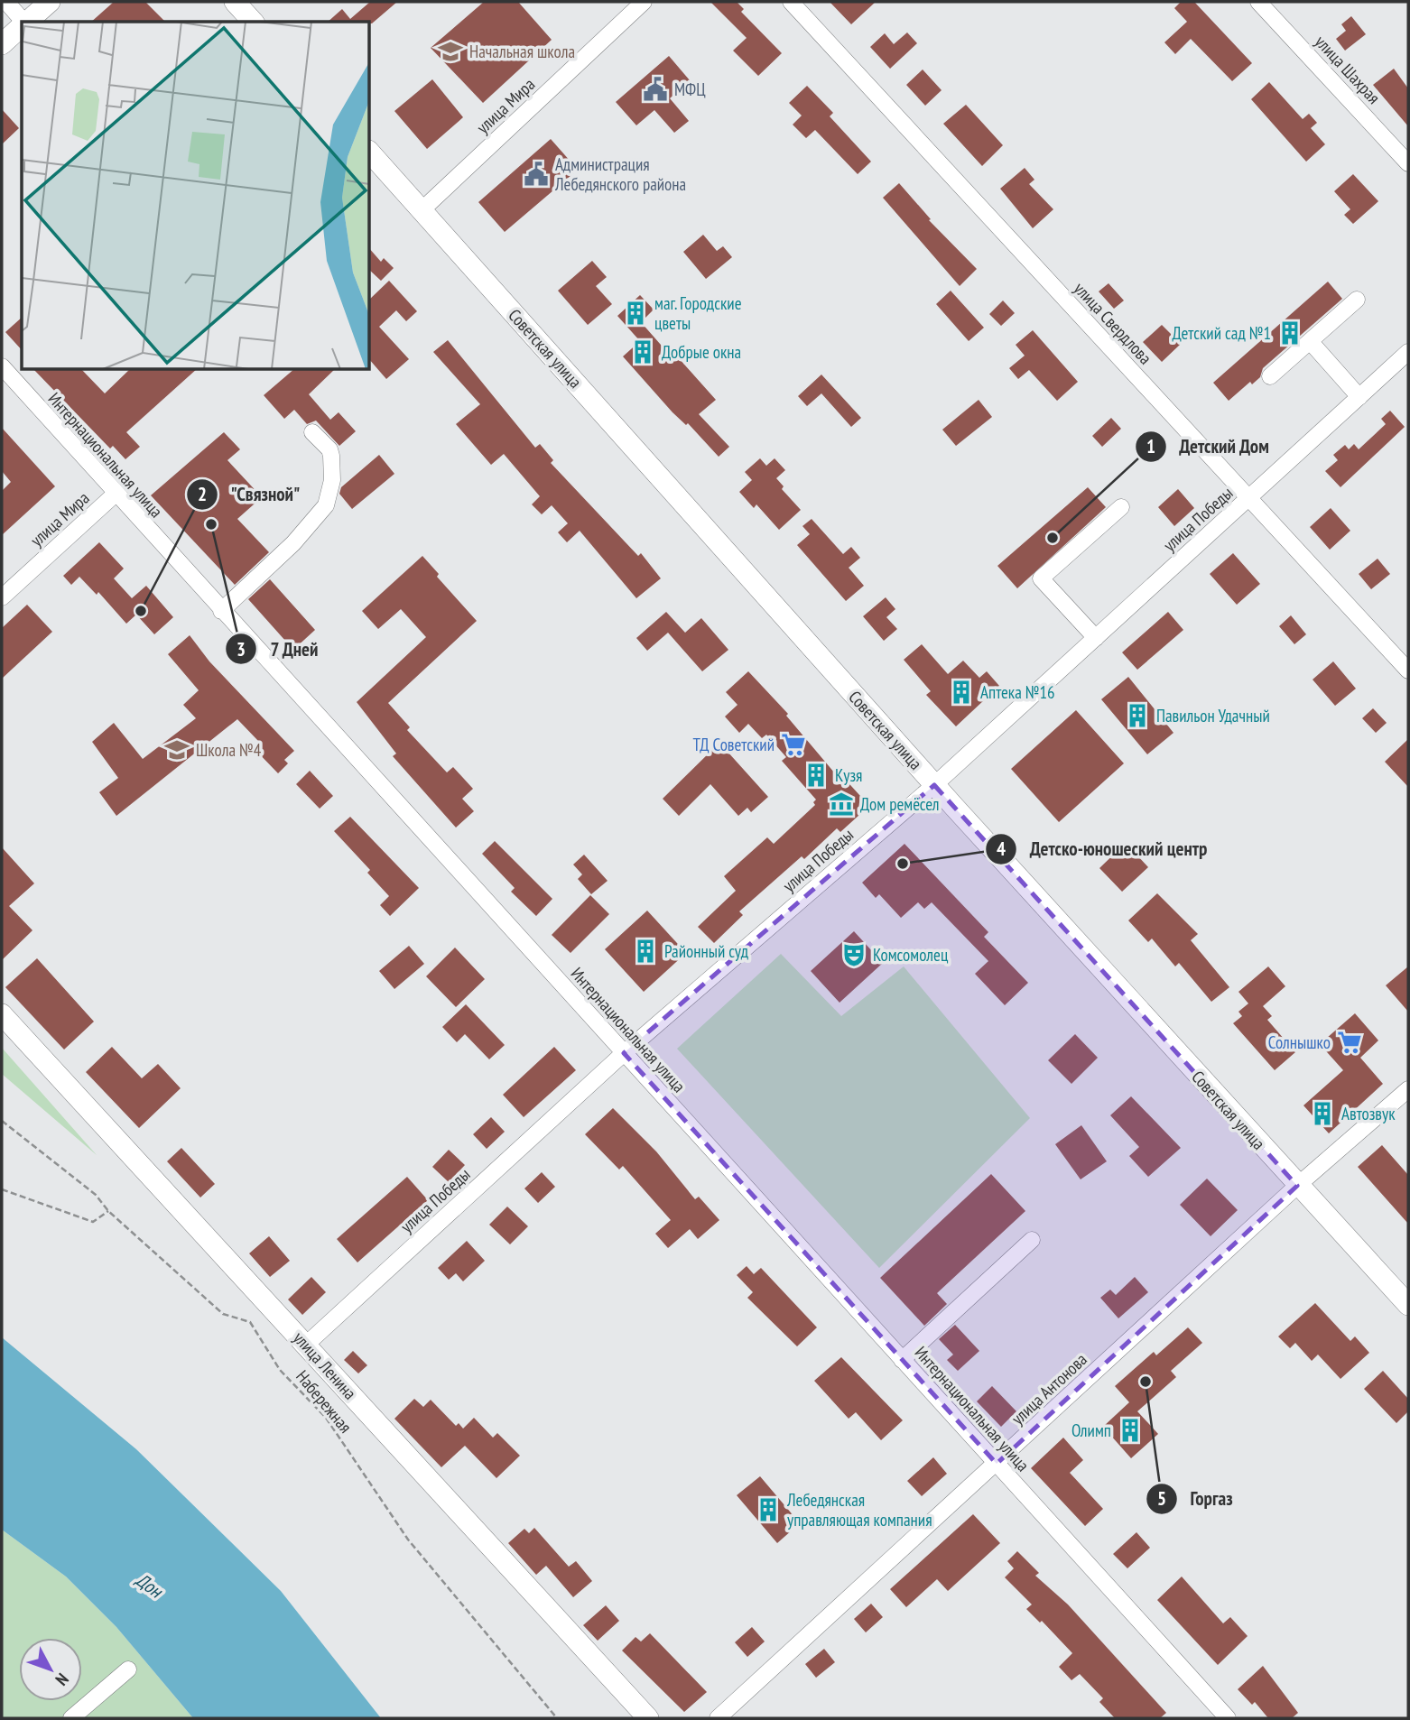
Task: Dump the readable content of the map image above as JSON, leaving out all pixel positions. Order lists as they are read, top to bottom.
{
  "streets": {
    "main road": ["Советская улица", "улица Ленина"],
    "street": [
      "улица Шахрая",
      "улица Мира",
      "улица Свердлова",
      "Интернациональная улица",
      "улица Победы",
      "улица Антонова"
    ],
    "path": ["Набережная"]
  },
  "crossings": [
    ["улица Мира", "Советская улица"],
    ["улица Мира", "Интернациональная улица"],
    ["улица Свердлова", "улица Победы"],
    ["Советская улица", "улица Победы"],
    ["Советская улица", "улица Антонова"],
    ["Интернациональная улица", "улица Победы"],
    ["Интернациональная улица", "улица Антонова"],
    ["улица Победы", "улица Ленина"]
  ],
  "water": ["Дон"],
  "places": {
    "school or university": ["Начальная школа", "Школа №4"],
    "public building": ["МФЦ", "Администрация Лебедянского района"],
    "building": [
      "маг. Городские цветы",
      "Детский сад №1",
      "Добрые окна",
      "Аптека №16",
      "Павильон Удачный",
      "Кузя",
      "Районный суд",
      "Автозвук",
      "Олимп",
      "Лебедянская управляющая компания"
    ],
    "other": [
      "7 Дней",
      "Детский Дом",
      "\"Связной\"",
      "Детско-юношеский центр",
      "Горгаз"
    ],
    "supermarket": ["ТД Советский", "Солнышко"],
    "museum": ["Дом ремёсел"],
    "theatre": ["Комсомолец"]
  },
  "north": "bottom right"
}
